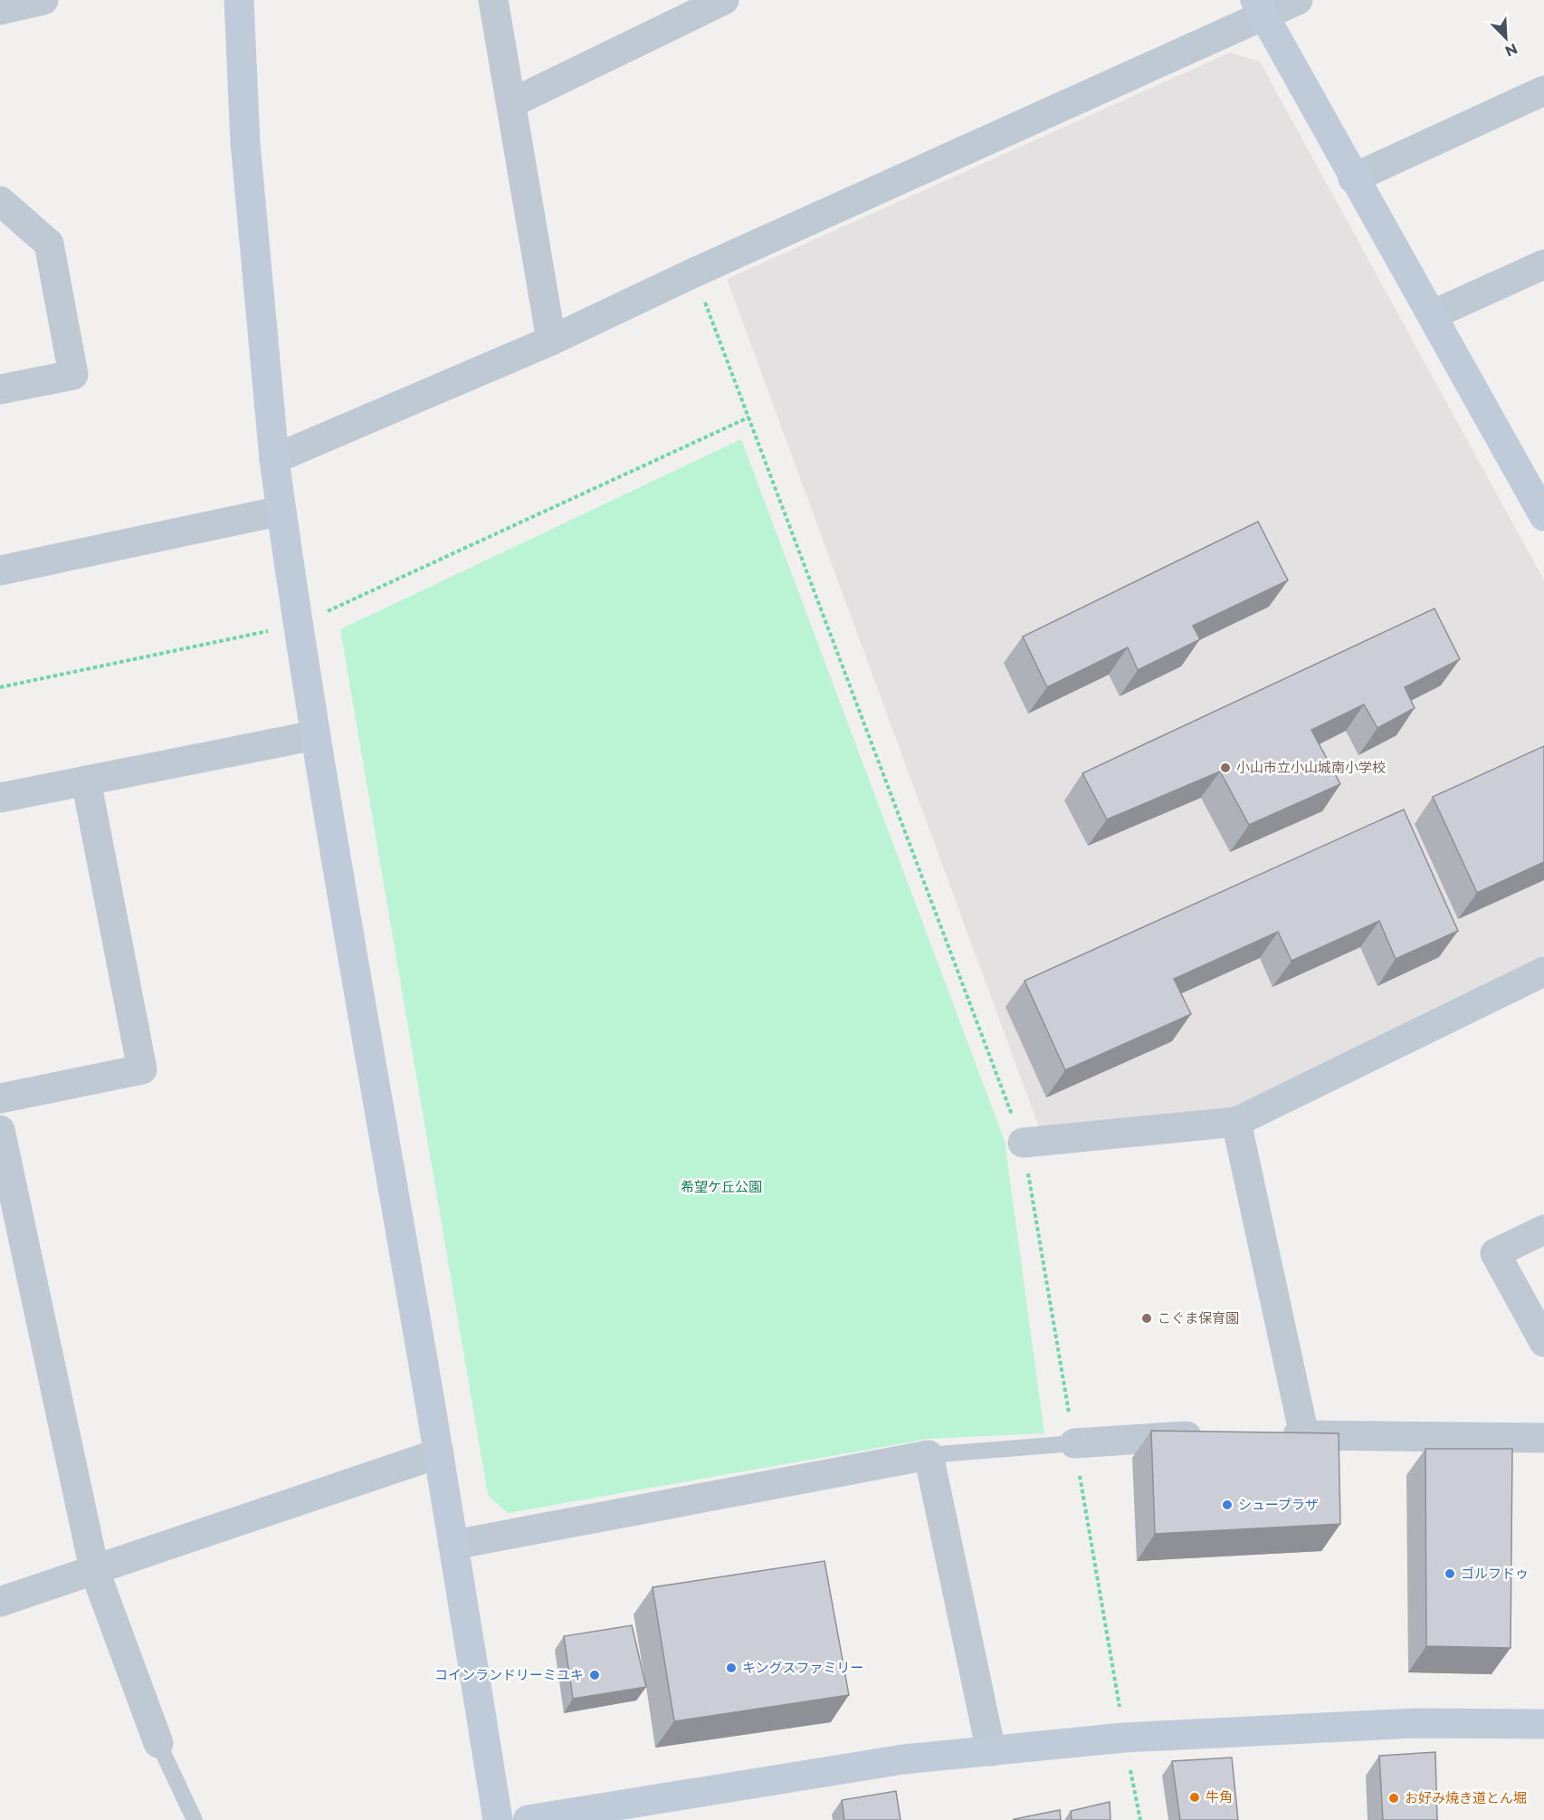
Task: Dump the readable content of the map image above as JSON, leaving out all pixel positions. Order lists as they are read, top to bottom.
{
  "parks": ["希望ケ丘公園"],
  "places": [
    "小山市立小山城南小学校",
    "こぐま保育園",
    "シュープラザ",
    "ゴルフドゥ",
    "キングスファミリー",
    "コインランドリーミユキ",
    "牛角",
    "お好み焼き道とん堀"
  ],
  "north": "bottom right"
}
